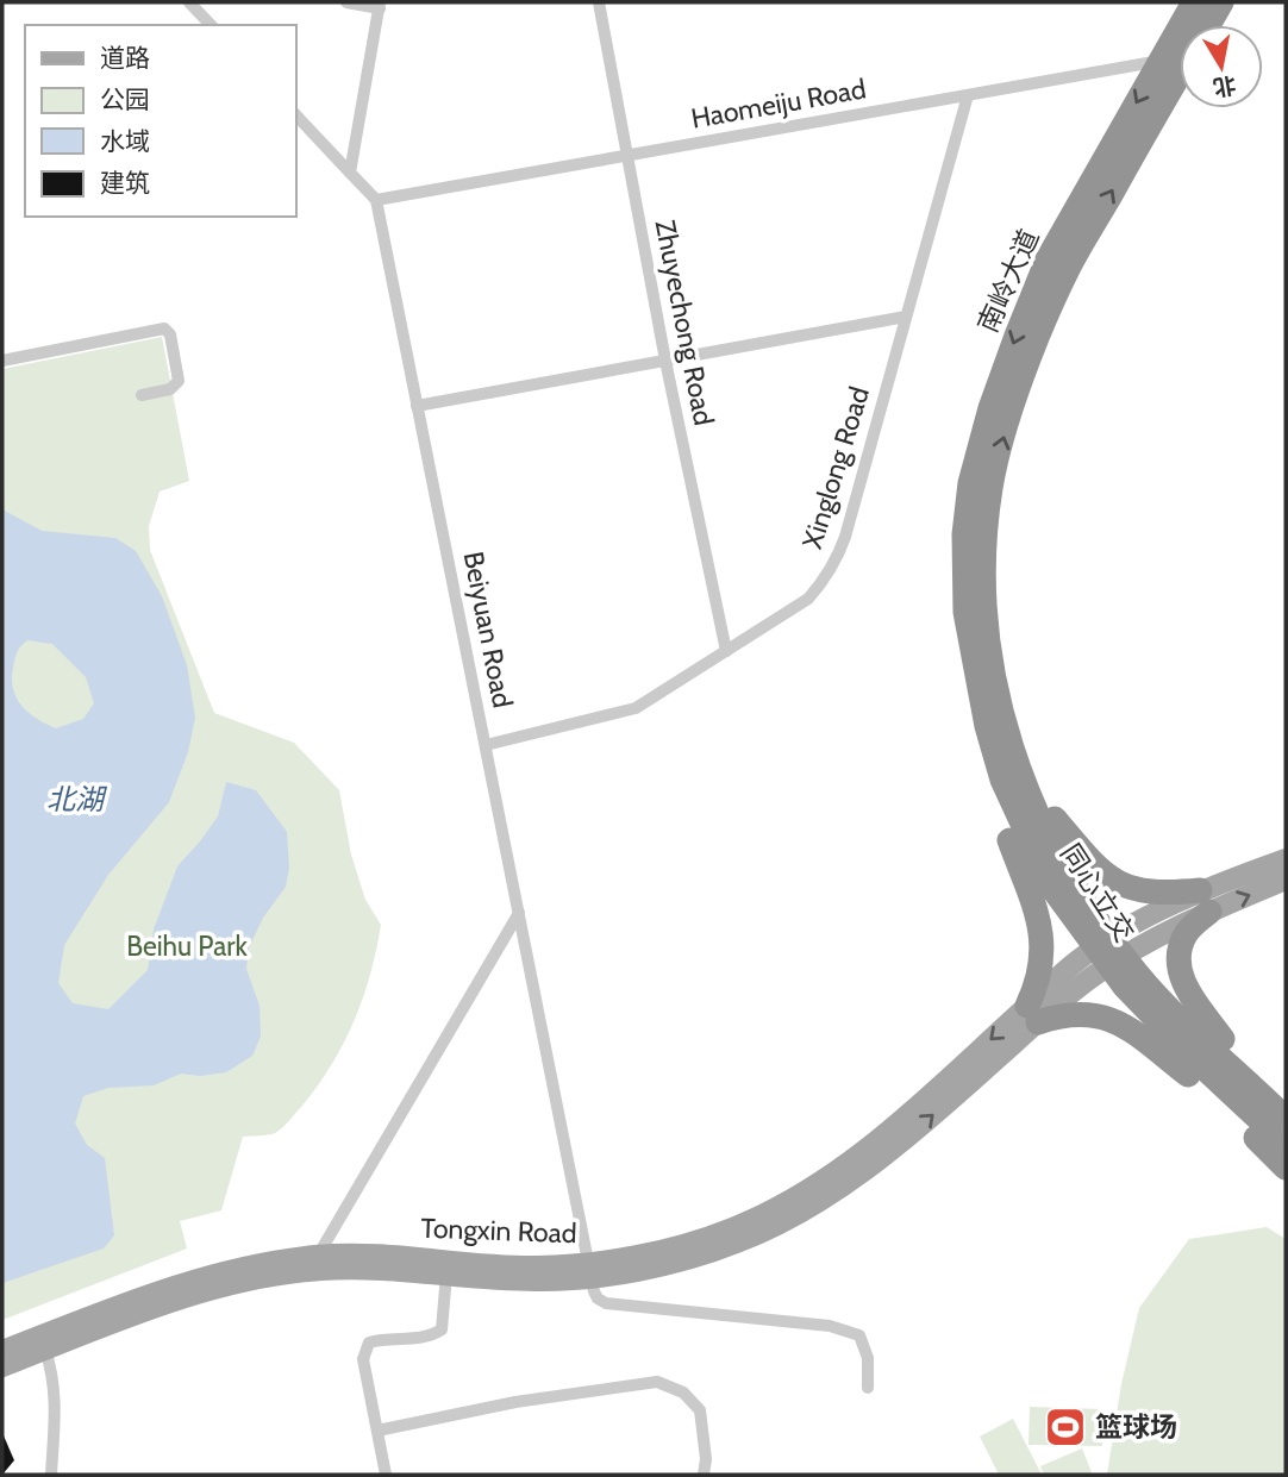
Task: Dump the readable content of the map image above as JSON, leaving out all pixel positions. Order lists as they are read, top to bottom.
{
  "streets": {
    "highway": ["南岭大道", "同心立交"],
    "main road": ["Tongxin Road"],
    "street": [
      "Haomeiju Road",
      "Zhuyechong Road",
      "Xinglong Road",
      "Beiyuan Road"
    ]
  },
  "crossings": [
    ["Haomeiju Road", "南岭大道"],
    ["Haomeiju Road", "Zhuyechong Road"],
    ["Haomeiju Road", "Xinglong Road"],
    ["Haomeiju Road", "Beiyuan Road"],
    ["南岭大道", "同心立交"],
    ["Zhuyechong Road", "Xinglong Road"],
    ["Xinglong Road", "Beiyuan Road"],
    ["Beiyuan Road", "Tongxin Road"]
  ],
  "water": ["北湖"],
  "parks": ["Beihu Park"],
  "places": {
    "sports": ["篮球场"]
  },
  "legend": [
    "道路",
    "公园",
    "水域",
    "建筑"
  ],
  "north": "bottom"
}
